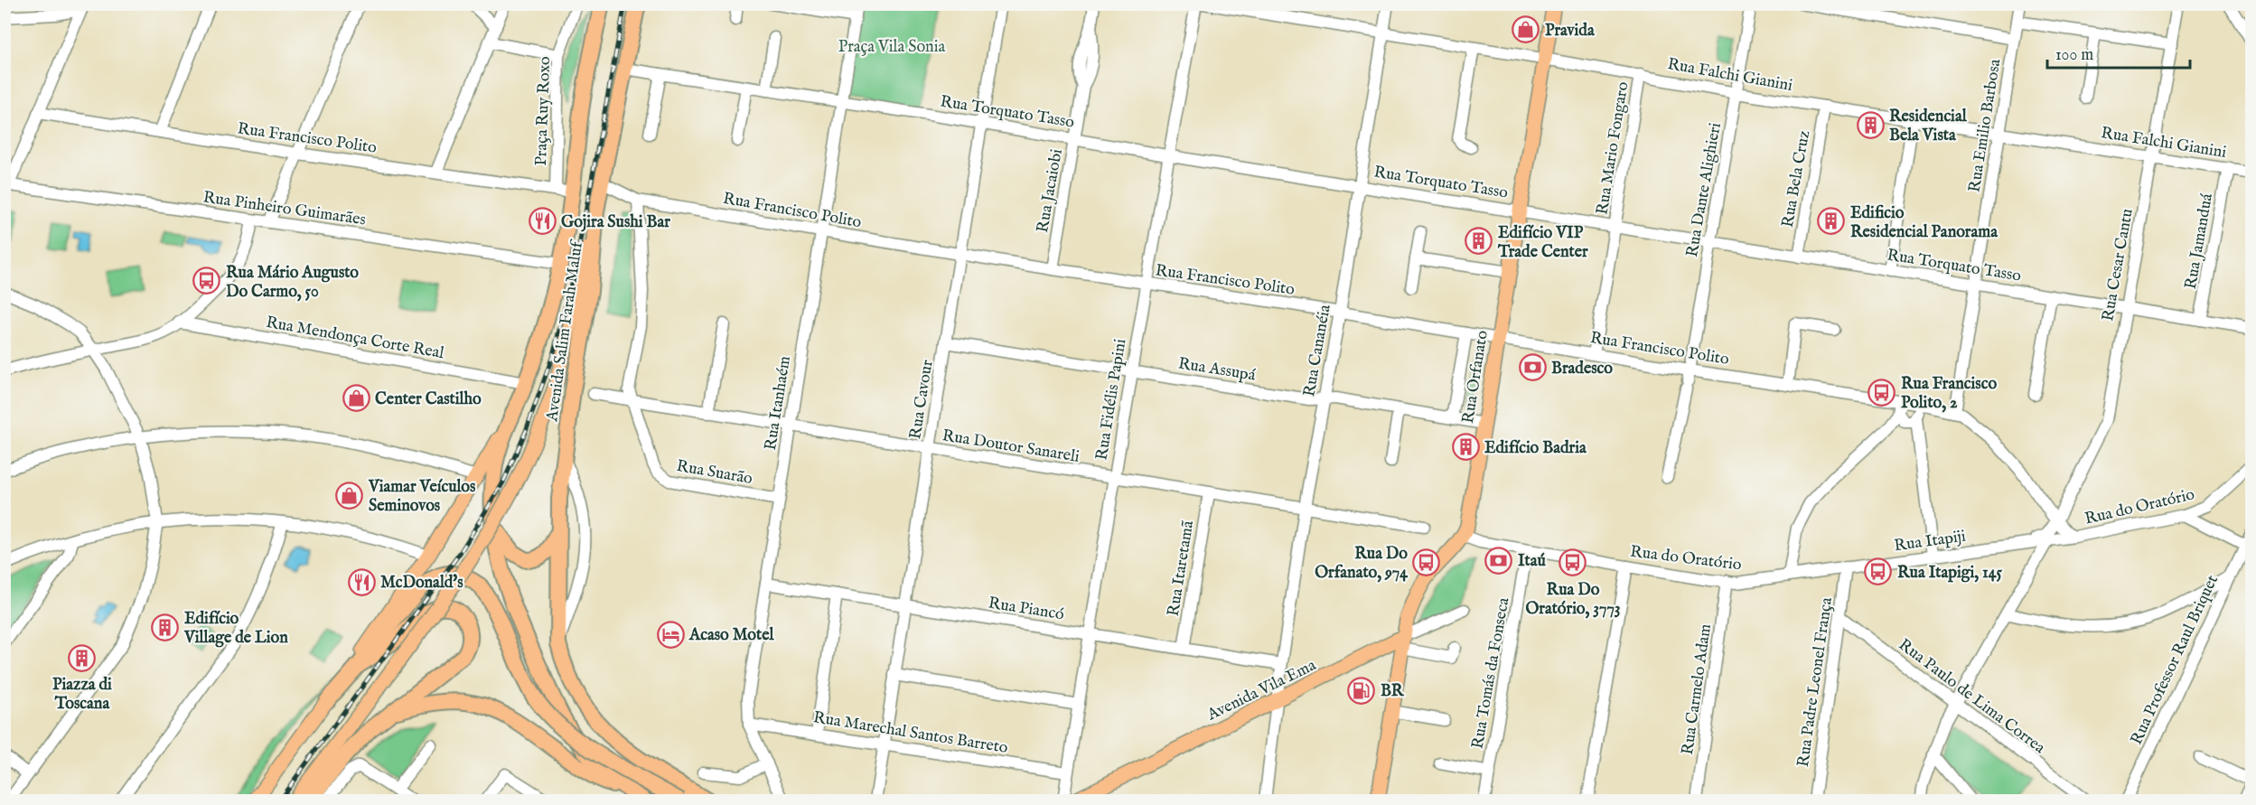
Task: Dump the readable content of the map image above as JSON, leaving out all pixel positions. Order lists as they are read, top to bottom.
{
  "streets": {
    "highway": ["Avenida Salim Farah Maluf"],
    "main road": ["Rua Orfanato", "Avenida Vila Ema"],
    "street": [
      "Rua Falchi Gianini",
      "Praça Ruy Roxo",
      "Rua Torquato Tasso",
      "Rua Emilio Barbosa",
      "Rua Francisco Polito",
      "Rua Mario Fongaro",
      "Rua Bela Cruz",
      "Rua Dante Alighieri",
      "Rua Jacaiobi",
      "Rua Pinheiro Guimarães",
      "Rua Jamanduá",
      "Rua Cesar Cantu",
      "Rua Mendonça Corte Real",
      "Rua Cananéia",
      "Rua Assupá",
      "Rua Cavour",
      "Rua Fidélis Papini",
      "Rua Itanhaém",
      "Rua Doutor Sanareli",
      "Rua Suarão",
      "Rua do Oratório",
      "Rua Itapiji",
      "Rua Itaretamã",
      "Rua Piancó",
      "Rua Professor Raul Briquet",
      "Rua Tomás da Fonseca",
      "Rua Padre Leonel França",
      "Rua Carmelo Adam",
      "Rua Paulo de Lima Correa",
      "Rua Marechal Santos Barreto"
    ]
  },
  "crossings": [
    ["Rua Falchi Gianini", "Rua Emilio Barbosa"],
    ["Rua Falchi Gianini", "Rua Mario Fongaro"],
    ["Rua Falchi Gianini", "Rua Bela Cruz"],
    ["Rua Falchi Gianini", "Rua Dante Alighieri"],
    ["Rua Falchi Gianini", "Rua Jamanduá"],
    ["Rua Falchi Gianini", "Rua Cesar Cantu"],
    ["Rua Falchi Gianini", "Rua Cananéia"],
    ["Rua Falchi Gianini", "Rua Orfanato"],
    ["Praça Ruy Roxo", "Rua Francisco Polito"],
    ["Rua Torquato Tasso", "Rua Emilio Barbosa"],
    ["Rua Torquato Tasso", "Rua Mario Fongaro"],
    ["Rua Torquato Tasso", "Rua Bela Cruz"],
    ["Rua Torquato Tasso", "Rua Dante Alighieri"],
    ["Rua Torquato Tasso", "Rua Jacaiobi"],
    ["Rua Torquato Tasso", "Rua Jamanduá"],
    ["Rua Torquato Tasso", "Rua Cesar Cantu"],
    ["Rua Torquato Tasso", "Avenida Salim Farah Maluf"],
    ["Rua Torquato Tasso", "Rua Cananéia"],
    ["Rua Torquato Tasso", "Rua Orfanato"],
    ["Rua Torquato Tasso", "Rua Cavour"],
    ["Rua Torquato Tasso", "Rua Fidélis Papini"],
    ["Rua Torquato Tasso", "Rua Itanhaém"],
    ["Rua Emilio Barbosa", "Rua do Oratório"],
    ["Rua Francisco Polito", "Rua Mario Fongaro"],
    ["Rua Francisco Polito", "Rua Dante Alighieri"],
    ["Rua Francisco Polito", "Rua Jacaiobi"],
    ["Rua Francisco Polito", "Avenida Salim Farah Maluf"],
    ["Rua Francisco Polito", "Rua Cananéia"],
    ["Rua Francisco Polito", "Rua Orfanato"],
    ["Rua Francisco Polito", "Rua Cavour"],
    ["Rua Francisco Polito", "Rua Fidélis Papini"],
    ["Rua Francisco Polito", "Rua Itanhaém"],
    ["Rua Francisco Polito", "Rua do Oratório"],
    ["Rua Cesar Cantu", "Rua do Oratório"],
    ["Rua Cananéia", "Rua Assupá"],
    ["Rua Cananéia", "Rua Doutor Sanareli"],
    ["Rua Cananéia", "Rua Piancó"],
    ["Rua Cananéia", "Avenida Vila Ema"],
    ["Rua Assupá", "Rua Orfanato"],
    ["Rua Assupá", "Rua Cavour"],
    ["Rua Assupá", "Rua Fidélis Papini"],
    ["Rua Orfanato", "Rua do Oratório"],
    ["Rua Orfanato", "Avenida Vila Ema"],
    ["Rua Cavour", "Rua Doutor Sanareli"],
    ["Rua Cavour", "Rua Piancó"],
    ["Rua Cavour", "Rua Marechal Santos Barreto"],
    ["Rua Fidélis Papini", "Rua Doutor Sanareli"],
    ["Rua Fidélis Papini", "Rua Piancó"],
    ["Rua Fidélis Papini", "Rua Marechal Santos Barreto"],
    ["Rua Itanhaém", "Rua Doutor Sanareli"],
    ["Rua Itanhaém", "Rua Suarão"],
    ["Rua Itanhaém", "Rua Piancó"],
    ["Rua Itanhaém", "Rua Marechal Santos Barreto"],
    ["Rua Doutor Sanareli", "Rua Suarão"],
    ["Rua Doutor Sanareli", "Rua Itaretamã"],
    ["Rua do Oratório", "Rua Itapiji"],
    ["Rua do Oratório", "Rua Tomás da Fonseca"],
    ["Rua do Oratório", "Rua Carmelo Adam"],
    ["Rua Itapiji", "Rua Padre Leonel França"],
    ["Rua Itaretamã", "Rua Piancó"],
    ["Rua Padre Leonel França", "Rua Paulo de Lima Correa"]
  ],
  "parks": ["Praça Vila Sonia"],
  "places": {
    "shop": ["Pravida", "Center Castilho", "Viamar Veículos Seminovos"],
    "building": [
      "Residencial Bela Vista",
      "Edificio Residencial Panorama",
      "Edifício VIP Trade Center",
      "Edifício Badria",
      "Edifício Village de Lion",
      "Piazza di Toscana"
    ],
    "restaurant": ["Gojira Sushi Bar", "McDonald's"],
    "bus stop": [
      "Rua Mário Augusto Do Carmo, 50",
      "Rua Francisco Polito, 2",
      "Rua Do Orfanato, 974",
      "Rua Do Oratório, 3773",
      "Rua Itapigi, 145"
    ],
    "bank": ["Bradesco", "Itaú"],
    "hotel": ["Acaso Motel"],
    "fuel station": ["BR"]
  },
  "scale_bar": "100 m"
}
